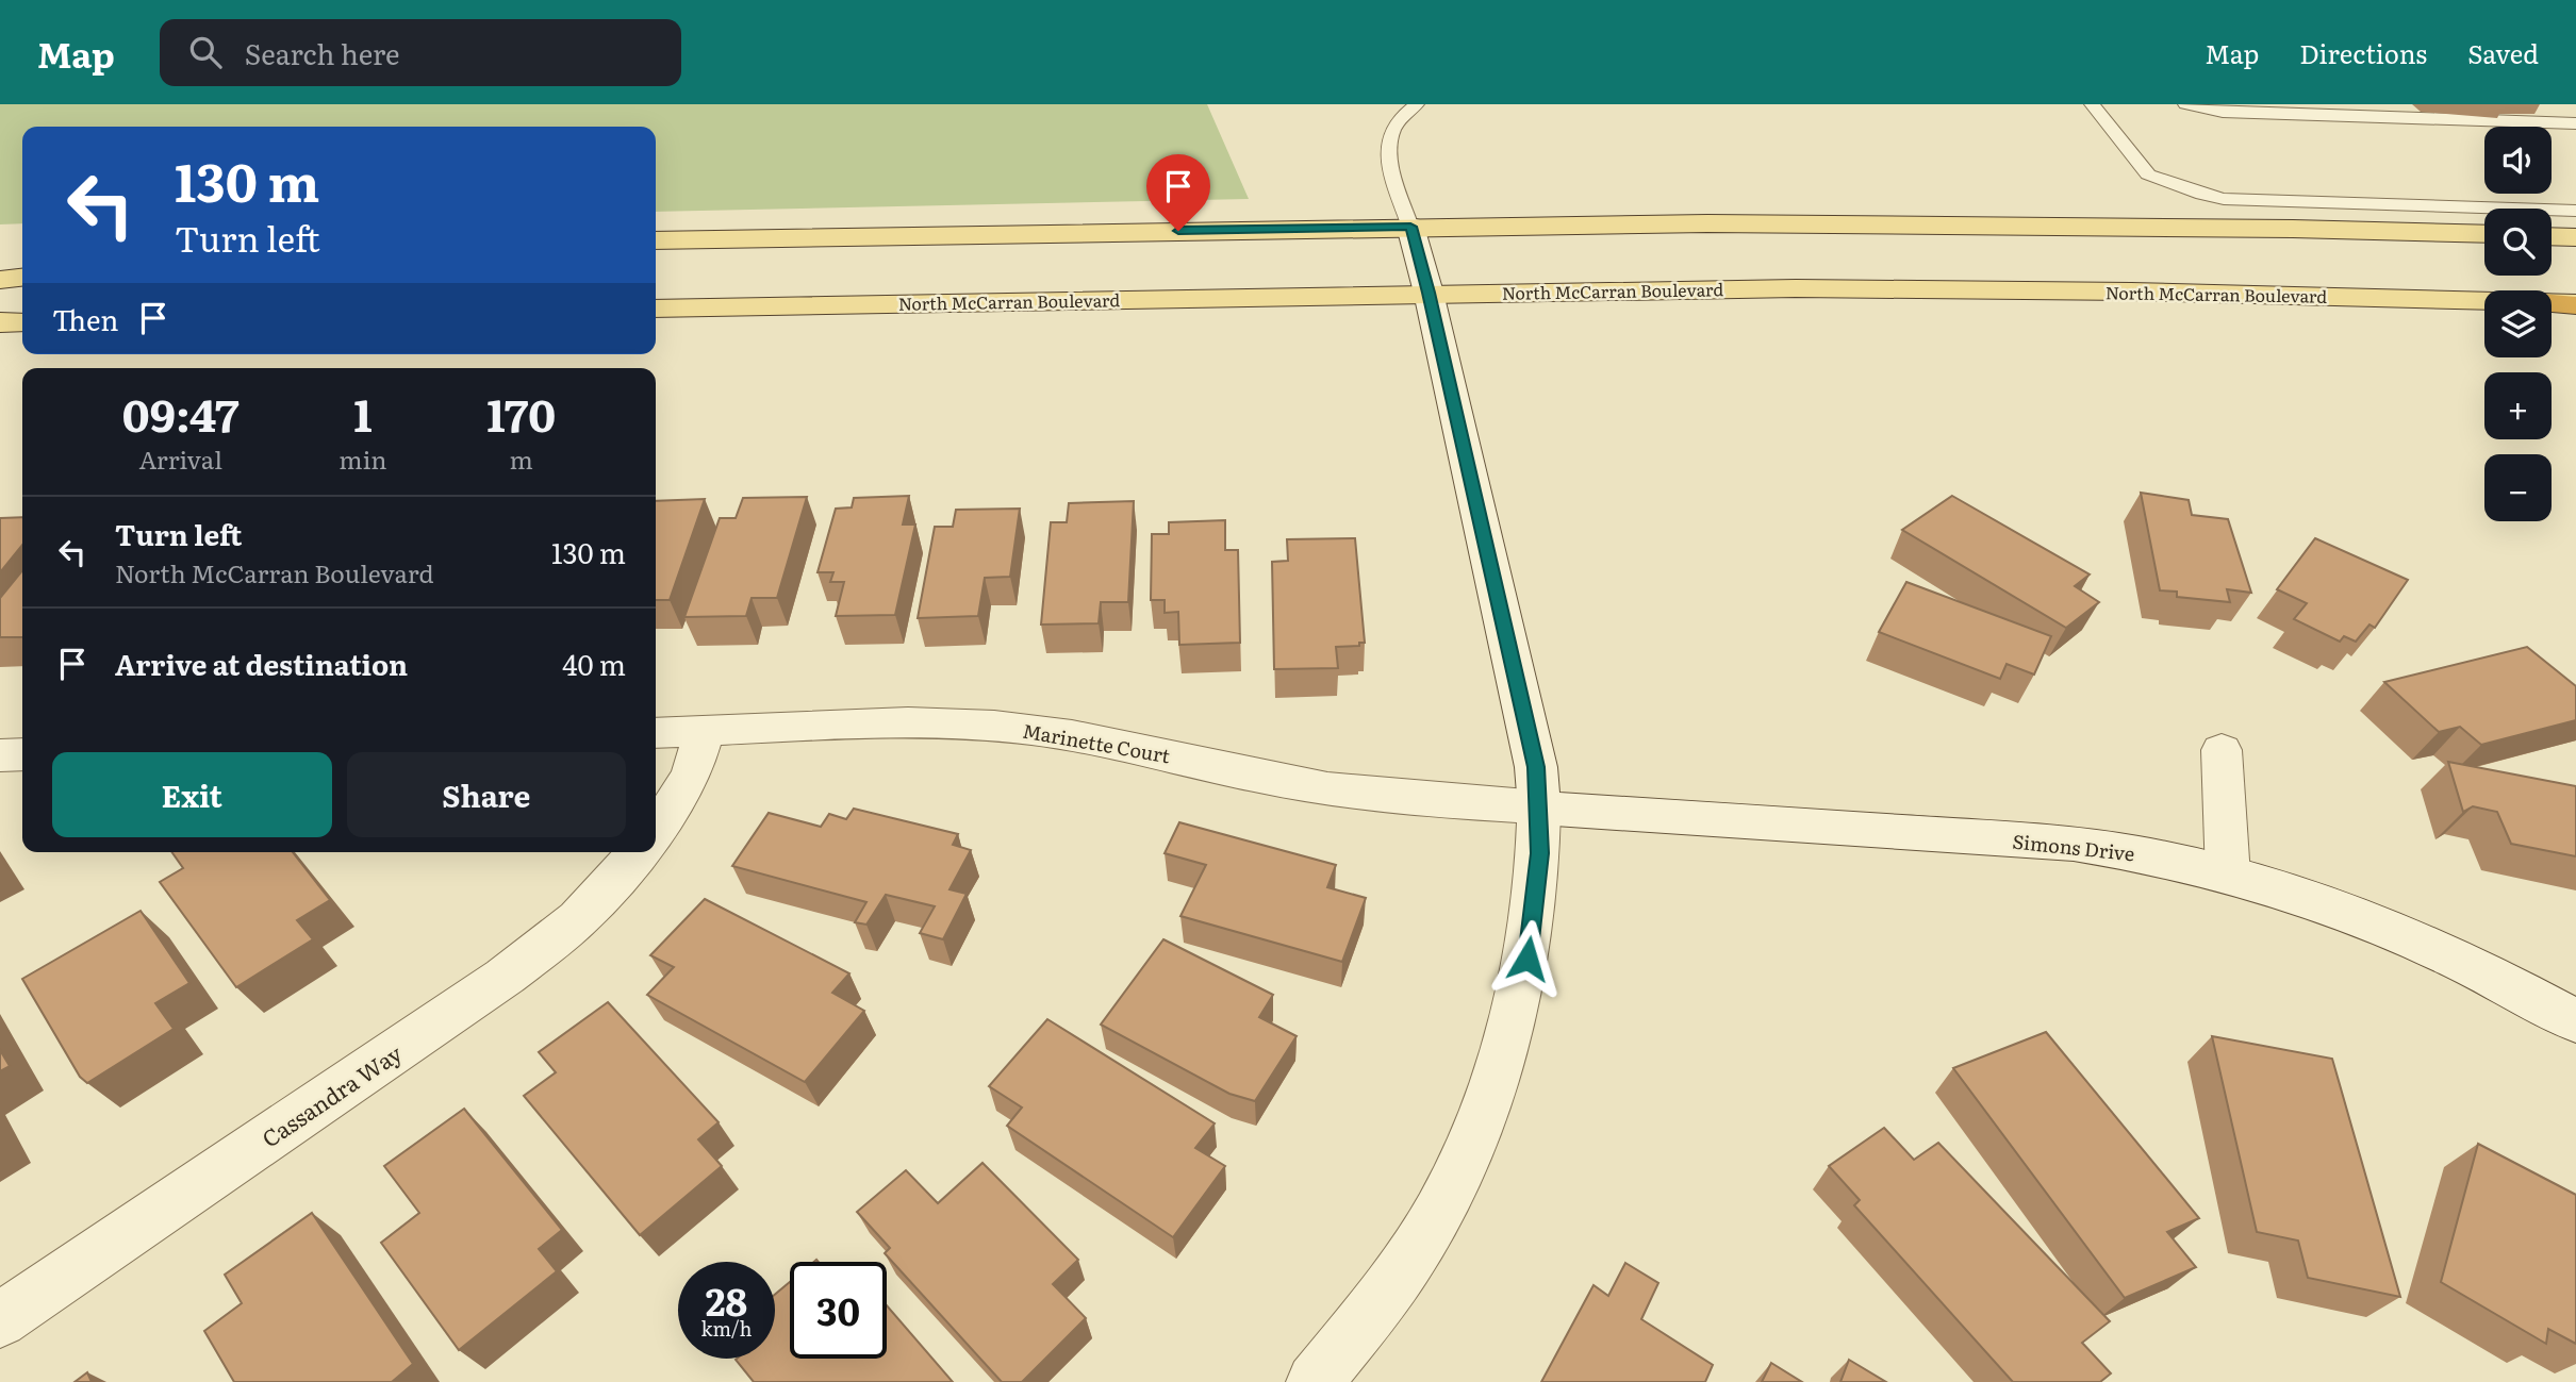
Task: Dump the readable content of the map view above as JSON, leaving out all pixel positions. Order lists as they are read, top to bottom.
{
  "streets": {
    "main road": ["North McCarran Boulevard"],
    "street": ["Marinette Court", "Simons Drive", "Cassandra Way"]
  },
  "crossings": [
    ["Marinette Court", "Simons Drive"]
  ],
  "page": {
    "header": "Map",
    "search": "Search here",
    "nav": ["Map", "Directions", "Saved"],
    "map_buttons": ["+", "−"],
    "turn": ["130 m", "Turn left"],
    "then": "Then",
    "eta": [
      "09:47",
      "Arrival",
      "1",
      "min",
      "170",
      "m"
    ],
    "list": [
      {
        "name": "Turn left",
        "note": "North McCarran Boulevard",
        "value": "130 m"
      },
      {
        "name": "Arrive at destination",
        "value": "40 m"
      }
    ],
    "buttons": ["Exit", "Share"],
    "speed": "28 km/h",
    "limit": "30"
  }
}
